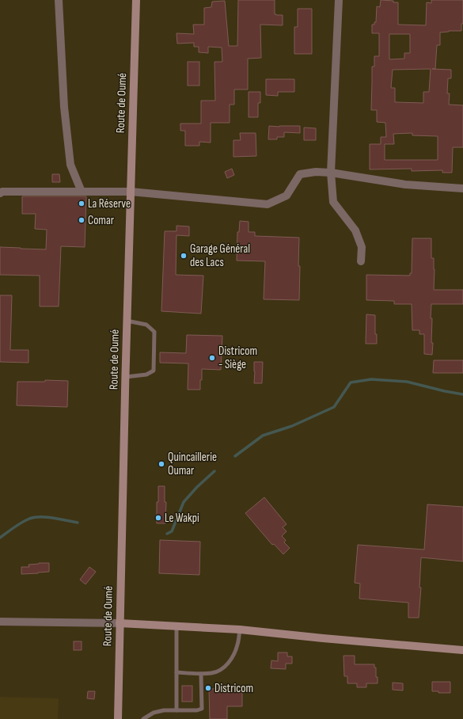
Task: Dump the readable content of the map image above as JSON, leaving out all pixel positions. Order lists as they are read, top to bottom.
{
  "streets": {
    "main road": ["Route de Oumé"]
  },
  "places": [
    "La Réserve",
    "Comar",
    "Garage Général des Lacs",
    "Districom - Siège",
    "Quincaillerie Oumar",
    "Le Wakpi",
    "Districom"
  ]
}
